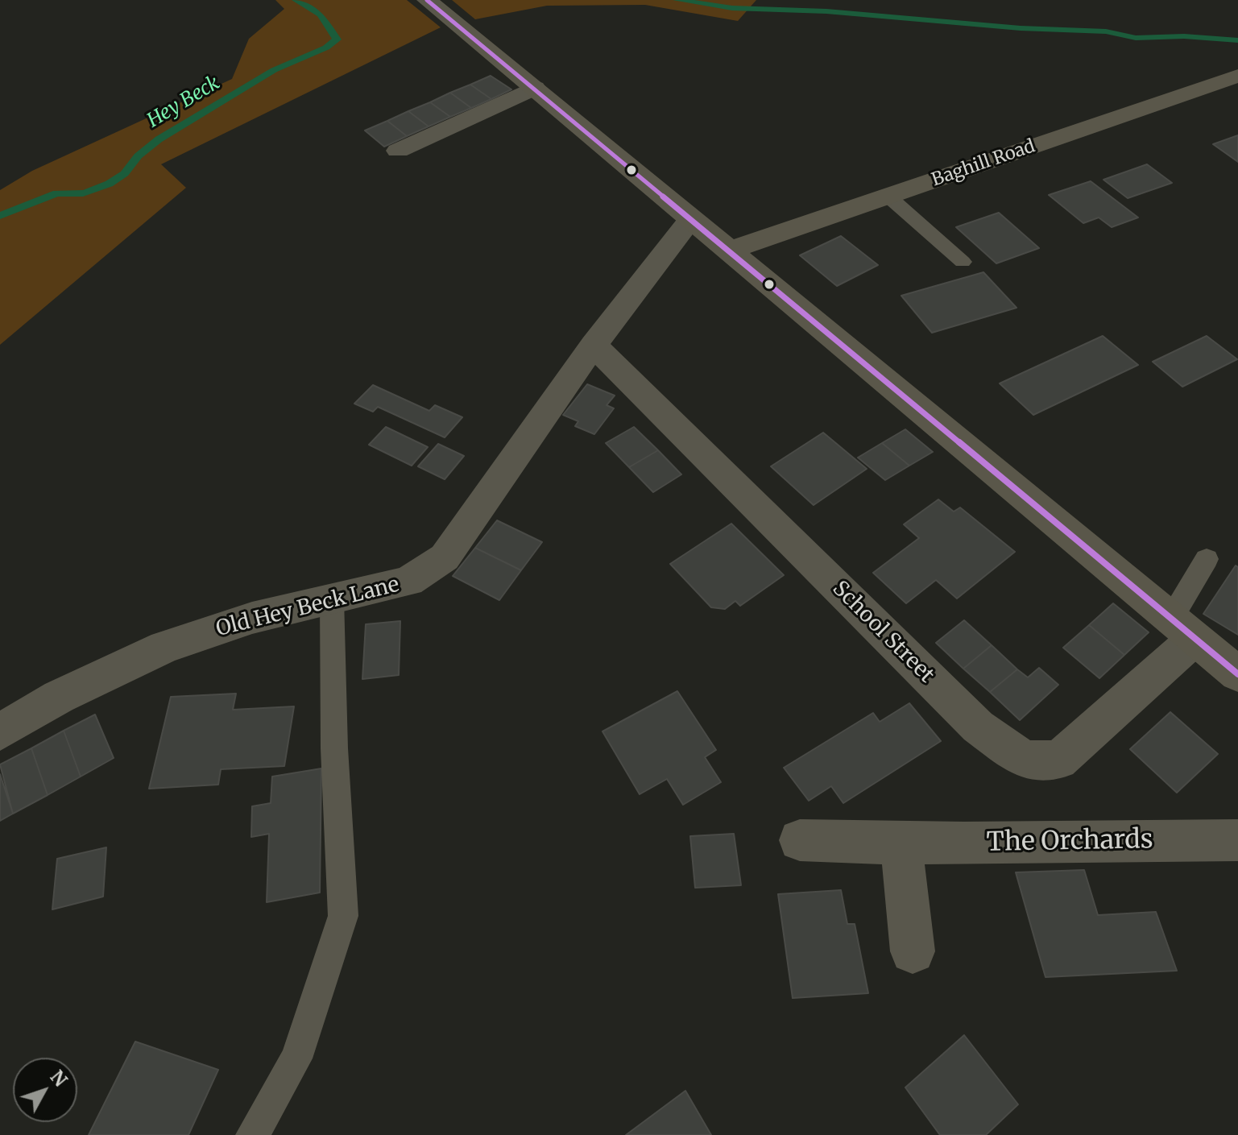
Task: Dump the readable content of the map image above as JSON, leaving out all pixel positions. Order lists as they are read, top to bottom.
{
  "streets": {
    "street": [
      "Baghill Road",
      "Old Hey Beck Lane",
      "School Street",
      "The Orchards"
    ]
  },
  "crossings": [
    ["Old Hey Beck Lane", "School Street"]
  ],
  "water": ["Hey Beck"],
  "north": "top right"
}
